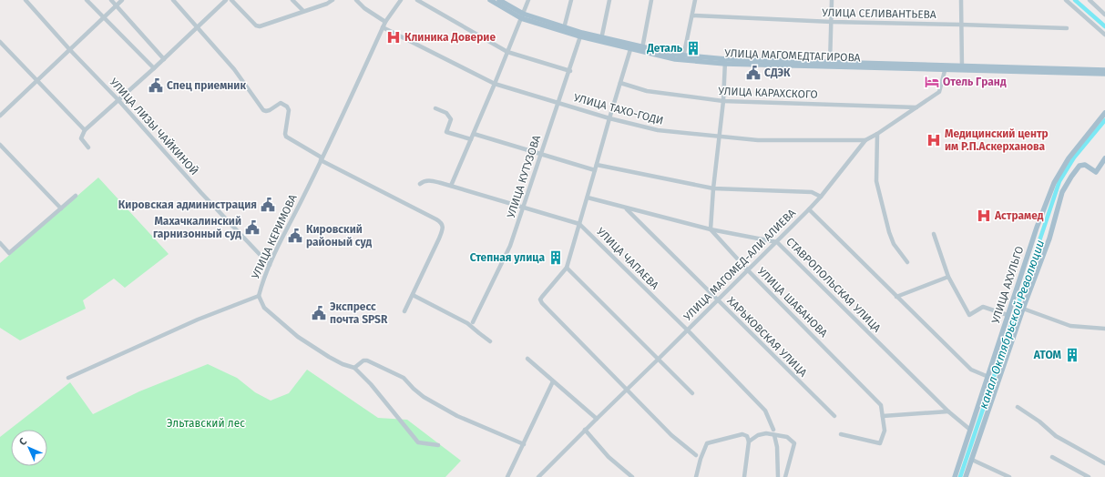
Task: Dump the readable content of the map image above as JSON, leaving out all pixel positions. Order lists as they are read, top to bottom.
{
  "streets": {
    "main road": ["УЛИЦА МАГОМЕДТАГИРОВА", "УЛИЦА АХУЛЬГО"],
    "street": [
      "УЛИЦА СЕЛИВАНТЬЕВА",
      "УЛИЦА КАРАХСКОГО",
      "УЛИЦА ТАХО-ГОДИ",
      "УЛИЦА ЛИЗЫ ЧАЙКИНОЙ",
      "УЛИЦА КУТУЗОВА",
      "УЛИЦА КЕРИМОВА",
      "УЛИЦА ЧАПАЕВА",
      "УЛИЦА МАГОМЕД-АЛИ АЛИЕВА",
      "СТАВРОПОЛЬСКАЯ УЛИЦА",
      "УЛИЦА ШАБАНОВА",
      "ХАРЬКОВСКАЯ УЛИЦА"
    ]
  },
  "crossings": [
    ["УЛИЦА МАГОМЕДТАГИРОВА", "УЛИЦА КУТУЗОВА"],
    ["УЛИЦА МАГОМЕДТАГИРОВА", "УЛИЦА МАГОМЕД-АЛИ АЛИЕВА"],
    ["УЛИЦА КАРАХСКОГО", "УЛИЦА МАГОМЕД-АЛИ АЛИЕВА"],
    ["УЛИЦА ТАХО-ГОДИ", "УЛИЦА КУТУЗОВА"],
    ["УЛИЦА ТАХО-ГОДИ", "УЛИЦА КЕРИМОВА"],
    ["УЛИЦА ТАХО-ГОДИ", "УЛИЦА МАГОМЕД-АЛИ АЛИЕВА"],
    ["УЛИЦА ЛИЗЫ ЧАЙКИНОЙ", "УЛИЦА КЕРИМОВА"],
    ["УЛИЦА КУТУЗОВА", "УЛИЦА ЧАПАЕВА"],
    ["УЛИЦА ЧАПАЕВА", "УЛИЦА МАГОМЕД-АЛИ АЛИЕВА"],
    ["УЛИЦА МАГОМЕД-АЛИ АЛИЕВА", "СТАВРОПОЛЬСКАЯ УЛИЦА"],
    ["УЛИЦА МАГОМЕД-АЛИ АЛИЕВА", "УЛИЦА ШАБАНОВА"],
    ["УЛИЦА МАГОМЕД-АЛИ АЛИЕВА", "ХАРЬКОВСКАЯ УЛИЦА"],
    ["СТАВРОПОЛЬСКАЯ УЛИЦА", "УЛИЦА АХУЛЬГО"],
    ["СТАВРОПОЛЬСКАЯ УЛИЦА", "УЛИЦА ШАБАНОВА"],
    ["СТАВРОПОЛЬСКАЯ УЛИЦА", "ХАРЬКОВСКАЯ УЛИЦА"]
  ],
  "water": ["канал Октябрьской Революции"],
  "parks": ["Эльтавский лес"],
  "places": {
    "hospital": ["Клиника Доверие", "Медицинский центр им Р.П.Аскерханова", "Астрамед"],
    "building": ["Деталь", "Степная улица", "АТОМ"],
    "public building": [
      "СДЭК",
      "Спец приемник",
      "Кировская администрация",
      "Махачкалинский гарнизонный суд",
      "Кировский районый суд",
      "Экспресс почта SPSR"
    ],
    "hotel": ["Отель Гранд"]
  },
  "north": "top left"
}
